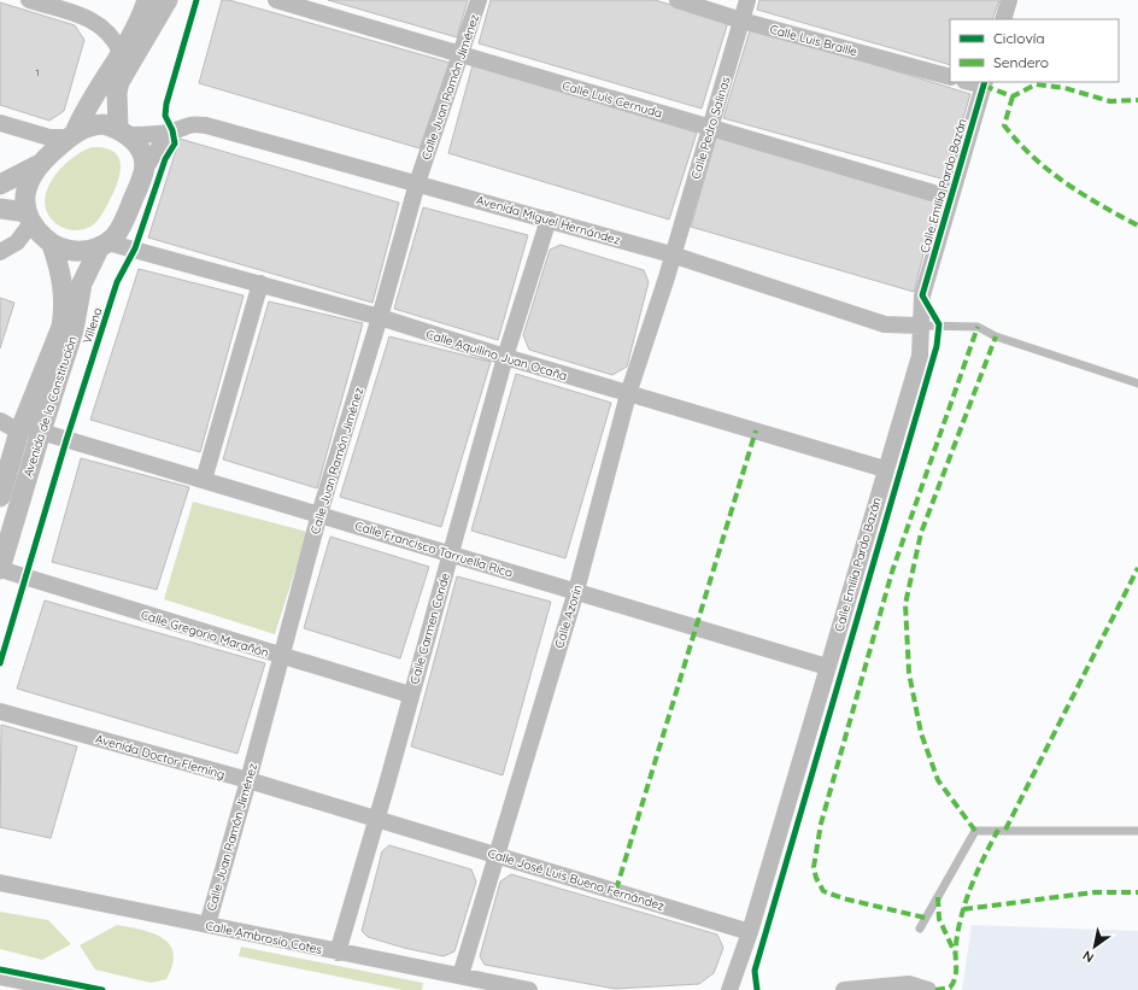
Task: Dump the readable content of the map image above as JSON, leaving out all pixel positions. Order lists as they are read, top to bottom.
{
  "streets": {
    "street": [
      "Calle Luis Braille",
      "Calle Juan Ramón Jiménez",
      "Calle Luis Cernuda",
      "Calle Pedro Salinas",
      "Calle Emilia Pardo Bazán",
      "Avenida Miguel Hernández",
      "Calle Aquilino Juan Ocaña",
      "Avenida de la Constitución",
      "Calle Francisco Tarruella Rico",
      "Calle Azorín",
      "Calle Carmen Conde",
      "Calle Gregorio Marañón",
      "Avenida Doctor Fleming",
      "Calle José Luis Bueno Fernández",
      "Calle Ambrosio Cotes"
    ],
    "cycle path": ["Villena"]
  },
  "crossings": [
    ["Calle Luis Braille", "Calle Pedro Salinas"],
    ["Calle Juan Ramón Jiménez", "Calle Luis Cernuda"],
    ["Calle Juan Ramón Jiménez", "Avenida Miguel Hernández"],
    ["Calle Juan Ramón Jiménez", "Calle Aquilino Juan Ocaña"],
    ["Calle Juan Ramón Jiménez", "Calle Francisco Tarruella Rico"],
    ["Calle Juan Ramón Jiménez", "Calle Gregorio Marañón"],
    ["Calle Juan Ramón Jiménez", "Avenida Doctor Fleming"],
    ["Calle Juan Ramón Jiménez", "Calle Ambrosio Cotes"],
    ["Calle Luis Cernuda", "Calle Pedro Salinas"],
    ["Calle Luis Cernuda", "Calle Emilia Pardo Bazán"],
    ["Calle Pedro Salinas", "Avenida Miguel Hernández"],
    ["Calle Pedro Salinas", "Calle Azorín"],
    ["Calle Emilia Pardo Bazán", "Avenida Miguel Hernández"],
    ["Calle Emilia Pardo Bazán", "Calle Aquilino Juan Ocaña"],
    ["Calle Emilia Pardo Bazán", "Calle Francisco Tarruella Rico"],
    ["Calle Emilia Pardo Bazán", "Calle José Luis Bueno Fernández"],
    ["Avenida Miguel Hernández", "Calle Aquilino Juan Ocaña"],
    ["Avenida Miguel Hernández", "Avenida de la Constitución"],
    ["Avenida Miguel Hernández", "Calle Azorín"],
    ["Avenida Miguel Hernández", "Calle Carmen Conde"],
    ["Calle Aquilino Juan Ocaña", "Avenida de la Constitución"],
    ["Calle Aquilino Juan Ocaña", "Calle Azorín"],
    ["Calle Aquilino Juan Ocaña", "Calle Carmen Conde"],
    ["Avenida de la Constitución", "Calle Francisco Tarruella Rico"],
    ["Avenida de la Constitución", "Calle Gregorio Marañón"],
    ["Calle Francisco Tarruella Rico", "Calle Azorín"],
    ["Calle Francisco Tarruella Rico", "Calle Carmen Conde"],
    ["Calle Azorín", "Calle José Luis Bueno Fernández"],
    ["Calle Azorín", "Calle Ambrosio Cotes"],
    ["Calle Carmen Conde", "Calle Gregorio Marañón"],
    ["Calle Carmen Conde", "Avenida Doctor Fleming"],
    ["Calle Carmen Conde", "Calle Ambrosio Cotes"],
    ["Avenida Doctor Fleming", "Calle José Luis Bueno Fernández"]
  ],
  "house_numbers": ["1"],
  "legend": ["Ciclovía", "Sendero"],
  "north": "bottom left"
}
